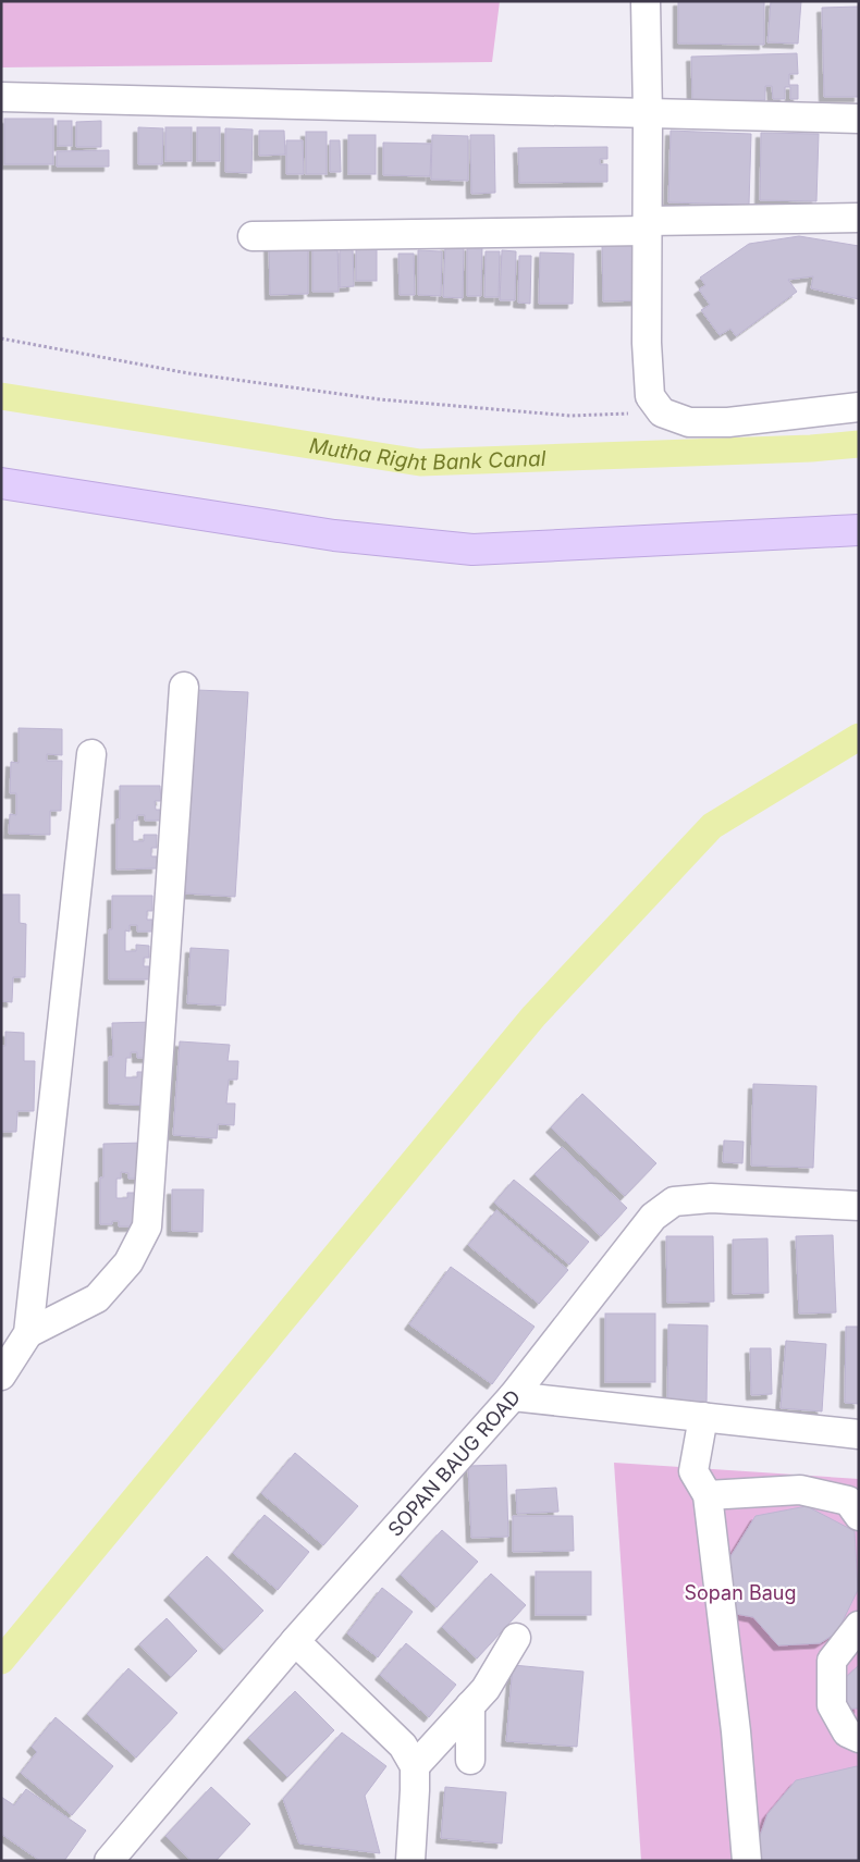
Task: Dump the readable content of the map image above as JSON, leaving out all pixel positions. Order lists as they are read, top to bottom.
{
  "streets": {
    "street": ["SOPAN BAUG ROAD"]
  },
  "water": ["Mutha Right Bank Canal"],
  "parks": ["Sopan Baug"]
}
